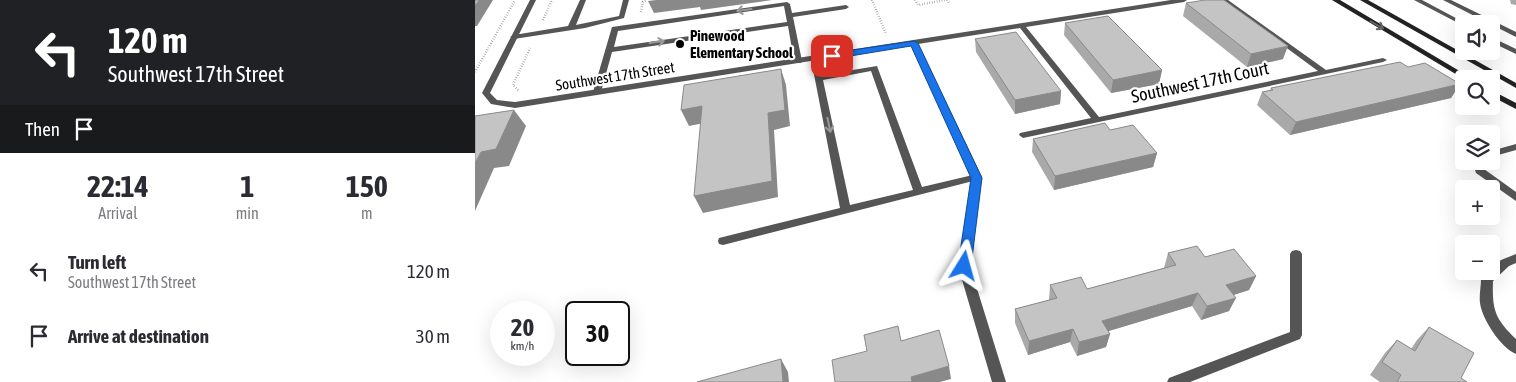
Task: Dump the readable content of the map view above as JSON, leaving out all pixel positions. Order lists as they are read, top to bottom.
{
  "streets": {
    "street": ["Southwest 17th Street", "Southwest 17th Court"]
  },
  "places": ["Pinewood Elementary School"],
  "page": {
    "turn": ["120 m", "Southwest 17th Street"],
    "map_buttons": ["+", "−"],
    "then": "Then",
    "eta": [
      "22:14",
      "Arrival",
      "1",
      "min",
      "150",
      "m"
    ],
    "list": [
      {
        "name": "Turn left",
        "note": "Southwest 17th Street",
        "value": "120 m"
      },
      {
        "name": "Arrive at destination",
        "value": "30 m"
      }
    ],
    "speed": "20 km/h",
    "limit": "30"
  }
}
